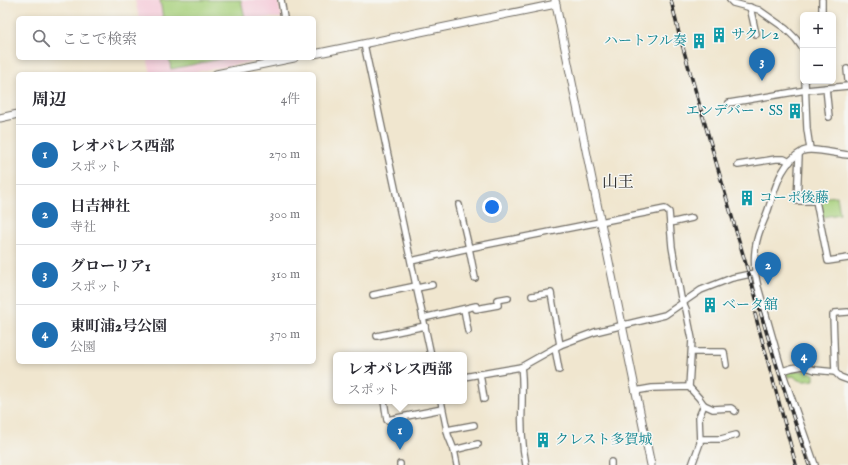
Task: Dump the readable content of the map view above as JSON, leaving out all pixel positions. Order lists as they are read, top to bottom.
{
  "districts": ["山王"],
  "places": {
    "building": [
      "サクレ2",
      "ハートフル奏",
      "エンデバー・SS",
      "コーポ後藤",
      "ベータ舘",
      "クレスト多賀城"
    ]
  },
  "page": {
    "map_buttons": ["+", "−"],
    "search": "ここで検索",
    "pins": [
      "3",
      "2",
      "4",
      "1"
    ],
    "heading": ["周辺", "4件"],
    "list": [
      {
        "mark": "1",
        "name": "レオパレス西部",
        "note": "スポット",
        "value": "270 m"
      },
      {
        "mark": "2",
        "name": "日吉神社",
        "note": "寺社",
        "value": "300 m"
      },
      {
        "mark": "3",
        "name": "グローリア1",
        "note": "スポット",
        "value": "310 m"
      },
      {
        "mark": "4",
        "name": "東町浦2号公園",
        "note": "公園",
        "value": "370 m"
      }
    ],
    "popup": ["レオパレス西部", "スポット"]
  }
}
